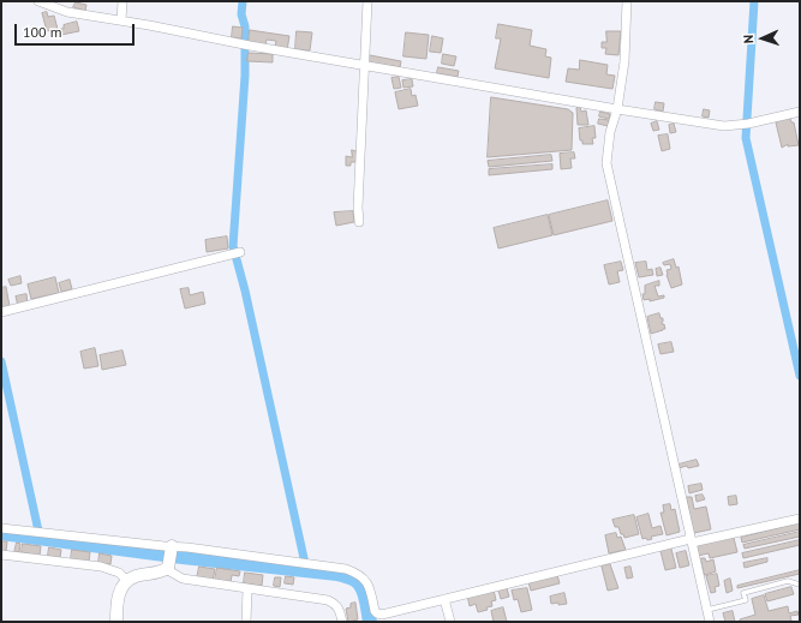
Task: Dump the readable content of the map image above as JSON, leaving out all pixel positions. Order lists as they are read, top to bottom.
{
  "scale_bar": "100 m",
  "north": "left"
}
